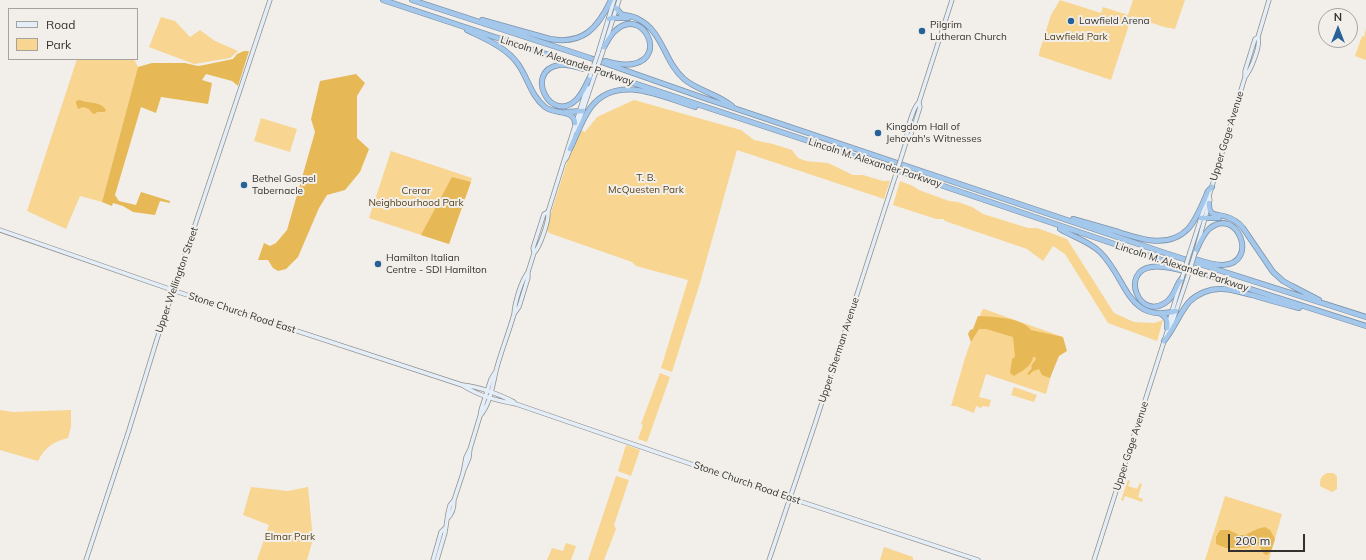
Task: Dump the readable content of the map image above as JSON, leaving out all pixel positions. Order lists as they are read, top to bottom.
{
  "streets": {
    "highway": ["Lincoln M. Alexander Parkway"],
    "main road": [
      "Upper Gage Avenue",
      "Upper Wellington Street",
      "Stone Church Road East",
      "Upper Sherman Avenue"
    ]
  },
  "crossings": [
    ["Upper Wellington Street", "Stone Church Road East"],
    ["Stone Church Road East", "Upper Sherman Avenue"]
  ],
  "parks": [
    "Lawfield Park",
    "T. B. McQuesten Park",
    "Crerar Neighbourhood Park",
    "Elmar Park"
  ],
  "places": [
    "Lawfield Arena",
    "Pilgrim Lutheran Church",
    "Kingdom Hall of Jehovah's Witnesses",
    "Bethel Gospel Tabernacle",
    "Hamilton Italian Centre - SDI Hamilton"
  ],
  "legend": ["Road", "Park"],
  "scale_bar": "200 m",
  "north": "top"
}
